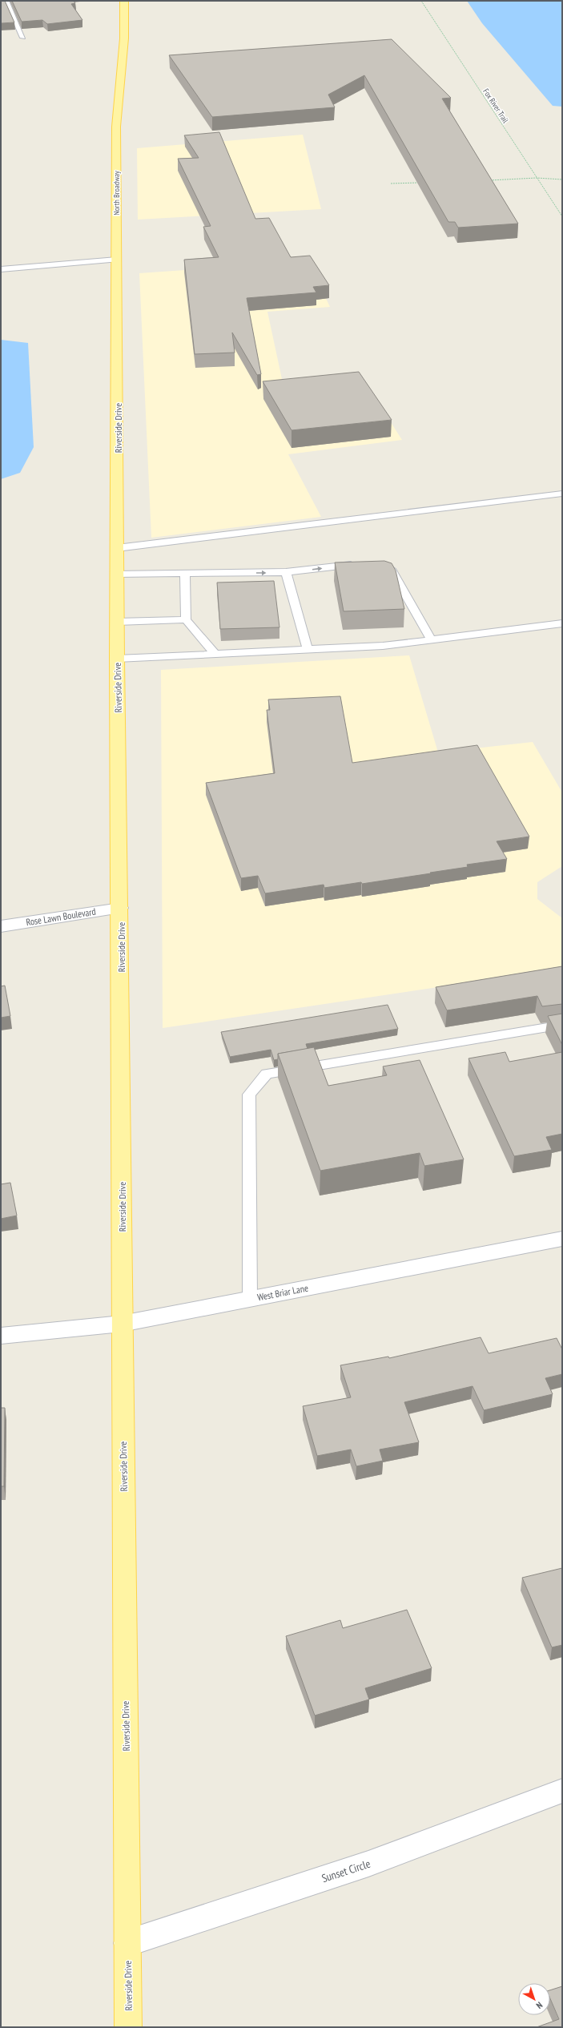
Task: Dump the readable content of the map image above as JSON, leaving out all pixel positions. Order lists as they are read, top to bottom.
{
  "streets": {
    "main road": ["North Broadway", "Riverside Drive"],
    "street": ["Rose Lawn Boulevard", "West Briar Lane", "Sunset Circle"],
    "path": ["Fox River Trail"]
  },
  "crossings": [
    ["North Broadway", "Riverside Drive"],
    ["Riverside Drive", "Rose Lawn Boulevard"],
    ["Riverside Drive", "West Briar Lane"],
    ["Riverside Drive", "Sunset Circle"]
  ],
  "north": "bottom right"
}
